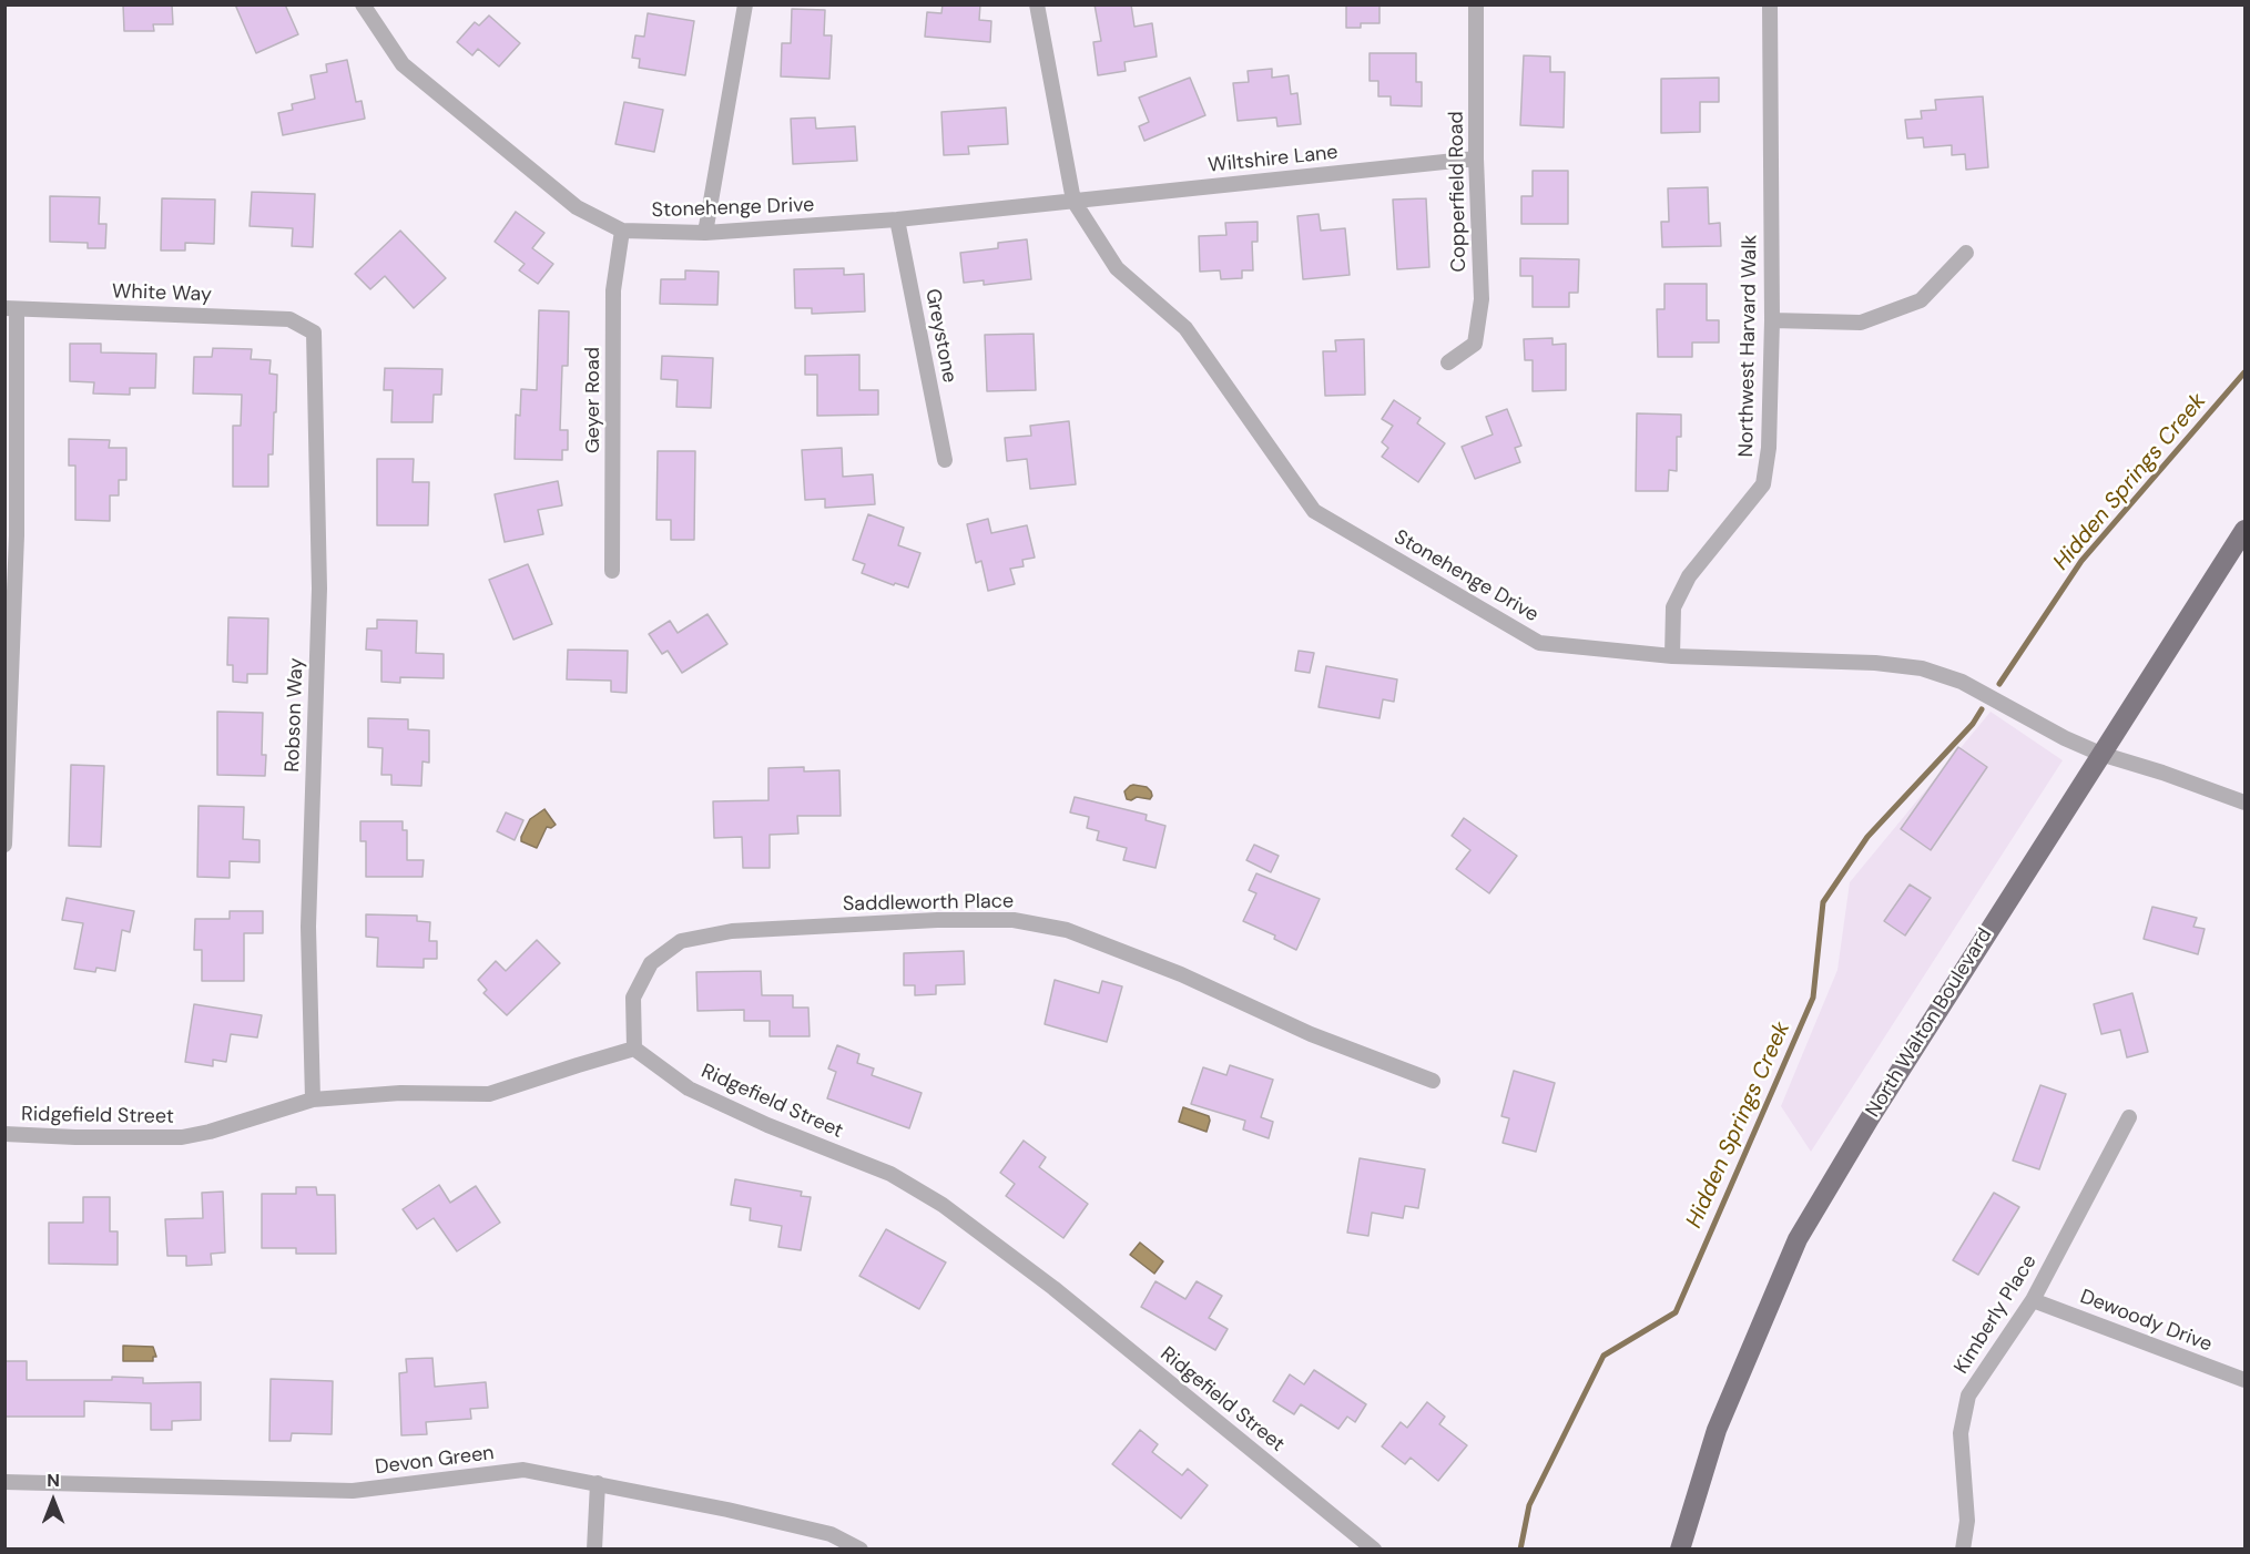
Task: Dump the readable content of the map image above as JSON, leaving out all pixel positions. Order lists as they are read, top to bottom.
{
  "streets": {
    "main road": ["North Walton Boulevard"],
    "street": [
      "Wiltshire Lane",
      "Copperfield Road",
      "Stonehenge Drive",
      "White Way",
      "Greystone",
      "Northwest Harvard Walk",
      "Geyer Road",
      "Robson Way",
      "Saddleworth Place",
      "Ridgefield Street",
      "Kimberly Place",
      "Dewoody Drive",
      "Devon Green"
    ]
  },
  "crossings": [
    ["Wiltshire Lane", "Copperfield Road"],
    ["Wiltshire Lane", "Stonehenge Drive"],
    ["Stonehenge Drive", "Greystone"],
    ["Stonehenge Drive", "Northwest Harvard Walk"],
    ["Stonehenge Drive", "Geyer Road"],
    ["Stonehenge Drive", "North Walton Boulevard"],
    ["White Way", "Robson Way"],
    ["Robson Way", "Ridgefield Street"],
    ["Saddleworth Place", "Ridgefield Street"],
    ["Kimberly Place", "Dewoody Drive"]
  ],
  "water": ["Hidden Springs Creek"],
  "north": "top"
}
